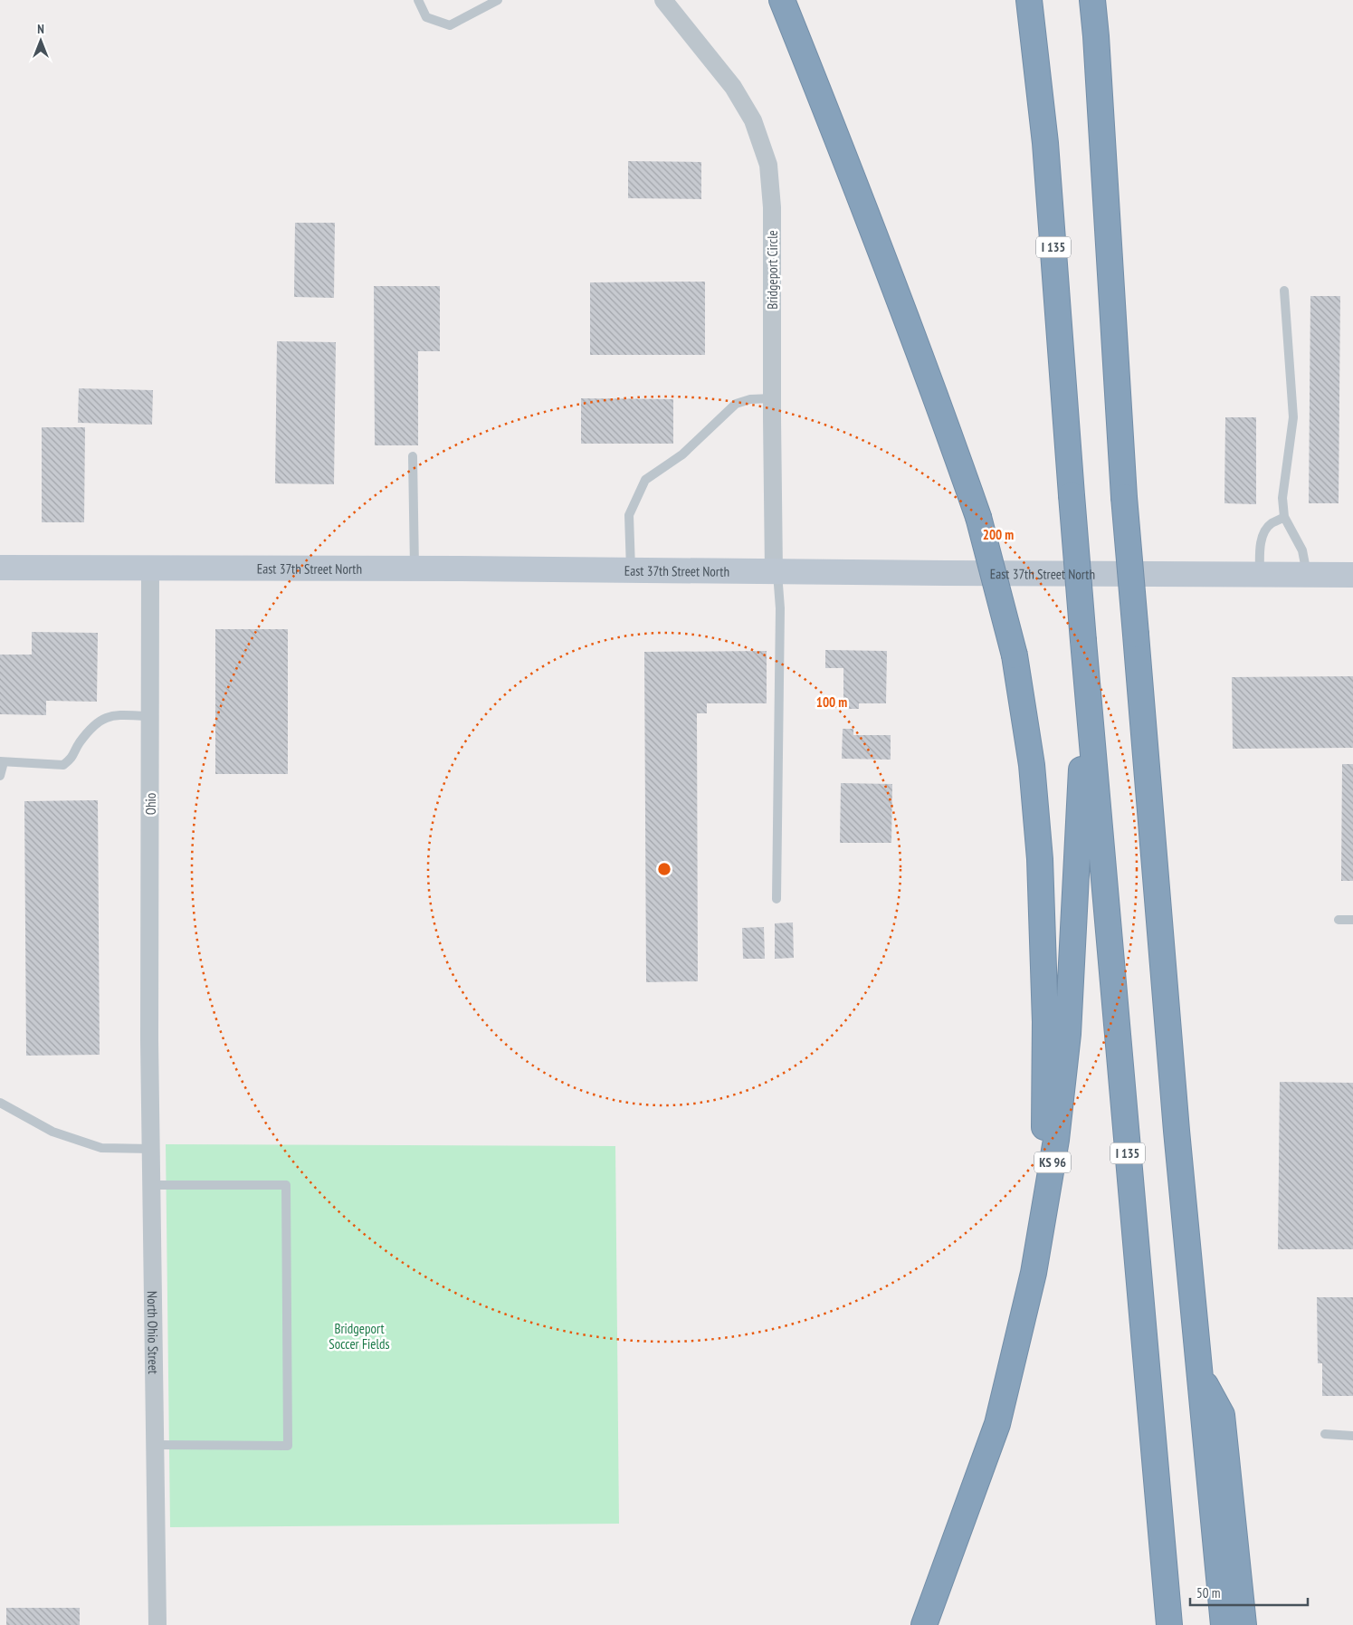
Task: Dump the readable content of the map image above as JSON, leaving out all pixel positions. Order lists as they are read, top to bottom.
{
  "streets": {
    "highway": ["I 135", "KS 96"],
    "main road": ["East 37th Street North"],
    "street": ["Bridgeport Circle", "Ohio", "North Ohio Street"]
  },
  "crossings": [
    ["I 135", "KS 96"],
    ["Bridgeport Circle", "East 37th Street North"],
    ["East 37th Street North", "Ohio"],
    ["Ohio", "North Ohio Street"]
  ],
  "parks": ["Bridgeport Soccer Fields"],
  "scale_bar": "50 m",
  "north": "top",
  "rings": ["200 m", "100 m"]
}
